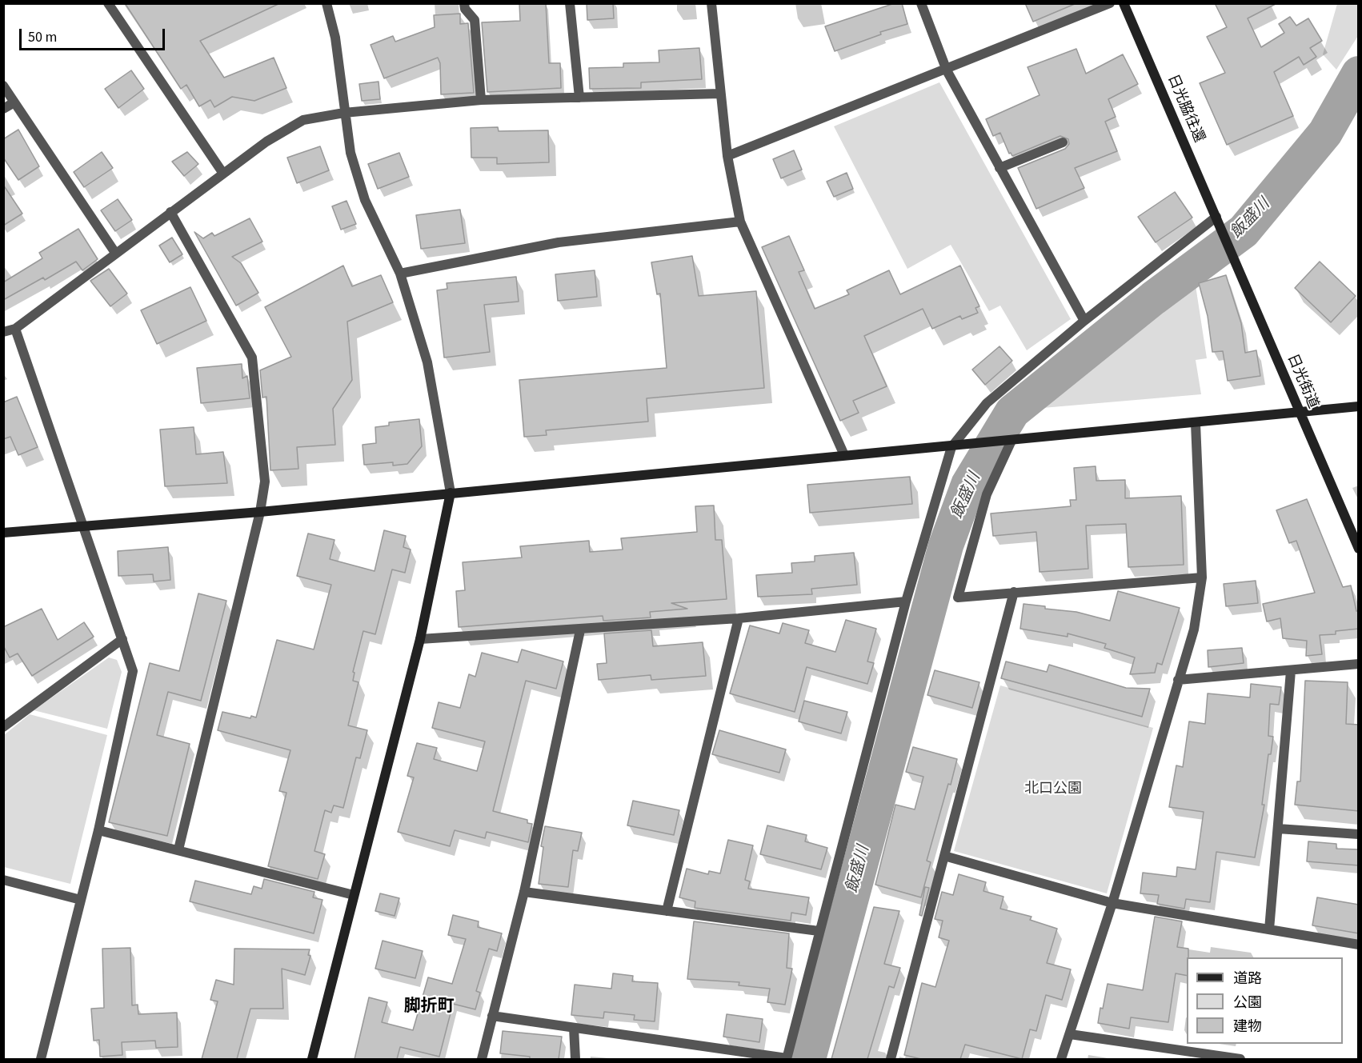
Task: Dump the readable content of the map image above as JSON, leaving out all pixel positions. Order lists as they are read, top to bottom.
{
  "streets": {
    "street": ["日光脇往還", "日光街道"]
  },
  "crossings": [
    ["日光脇往還", "日光街道"]
  ],
  "districts": ["脚折町"],
  "water": ["飯盛川"],
  "parks": ["北口公園"],
  "legend": ["道路", "公園", "建物"],
  "scale_bar": "50 m"
}
